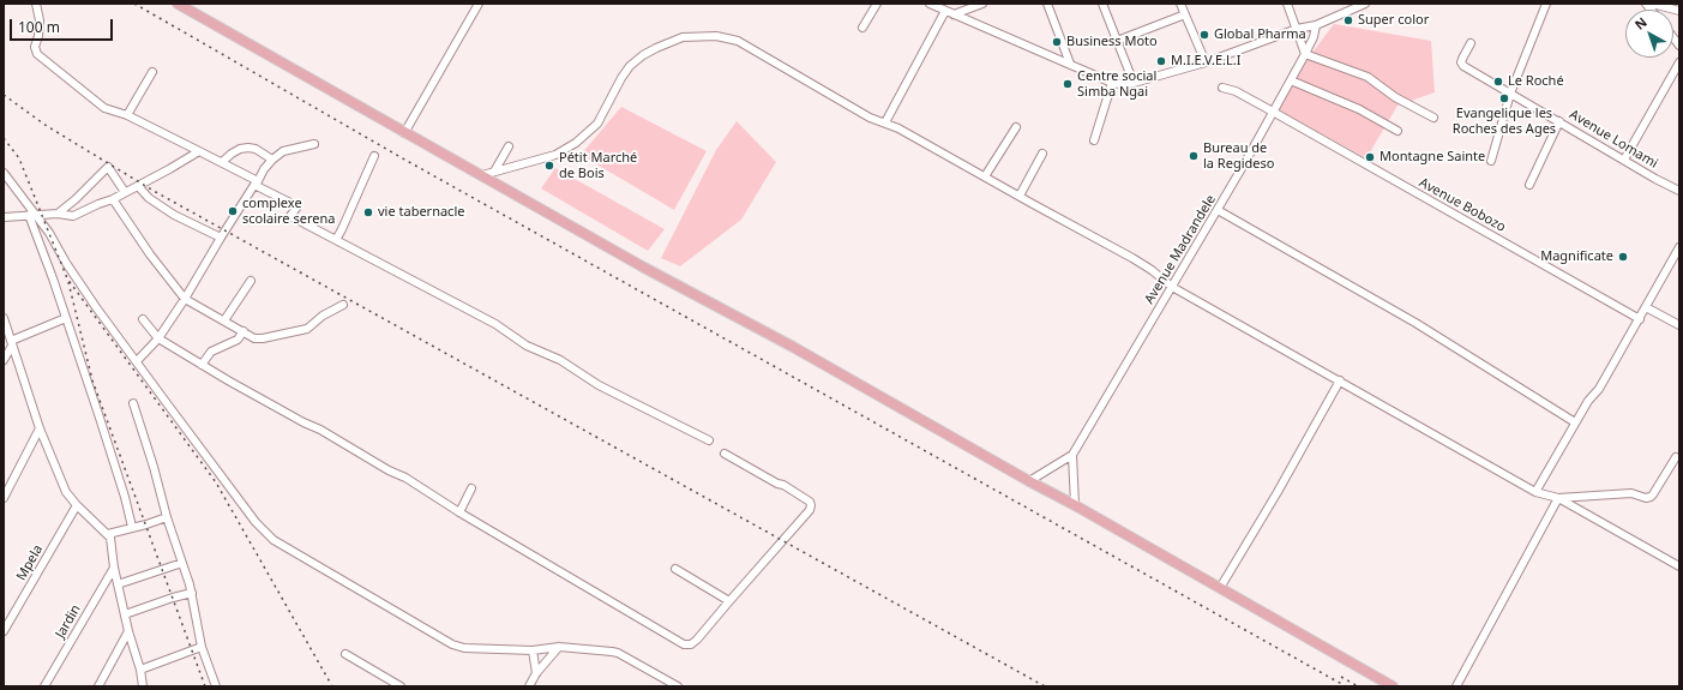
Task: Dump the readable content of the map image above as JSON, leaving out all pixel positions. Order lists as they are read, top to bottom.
{
  "streets": {
    "street": [
      "Avenue Lomami",
      "Avenue Bobozo",
      "Avenue Madrandele",
      "Mpela",
      "Jardin"
    ]
  },
  "crossings": [
    ["Avenue Bobozo", "Avenue Madrandele"]
  ],
  "places": [
    "Super color",
    "Global Pharma",
    "Business Moto",
    "M.I.E.V.E.L.I",
    "Le Roché",
    "Centre social Simba Ngai",
    "Evangelique les Roches des Ages",
    "Bureau de la Regideso",
    "Montagne Sainte",
    "Pétit Marché de Bois",
    "complexe scolaire serena",
    "vie tabernacle",
    "Magnificate"
  ],
  "scale_bar": "100 m",
  "north": "top left"
}
